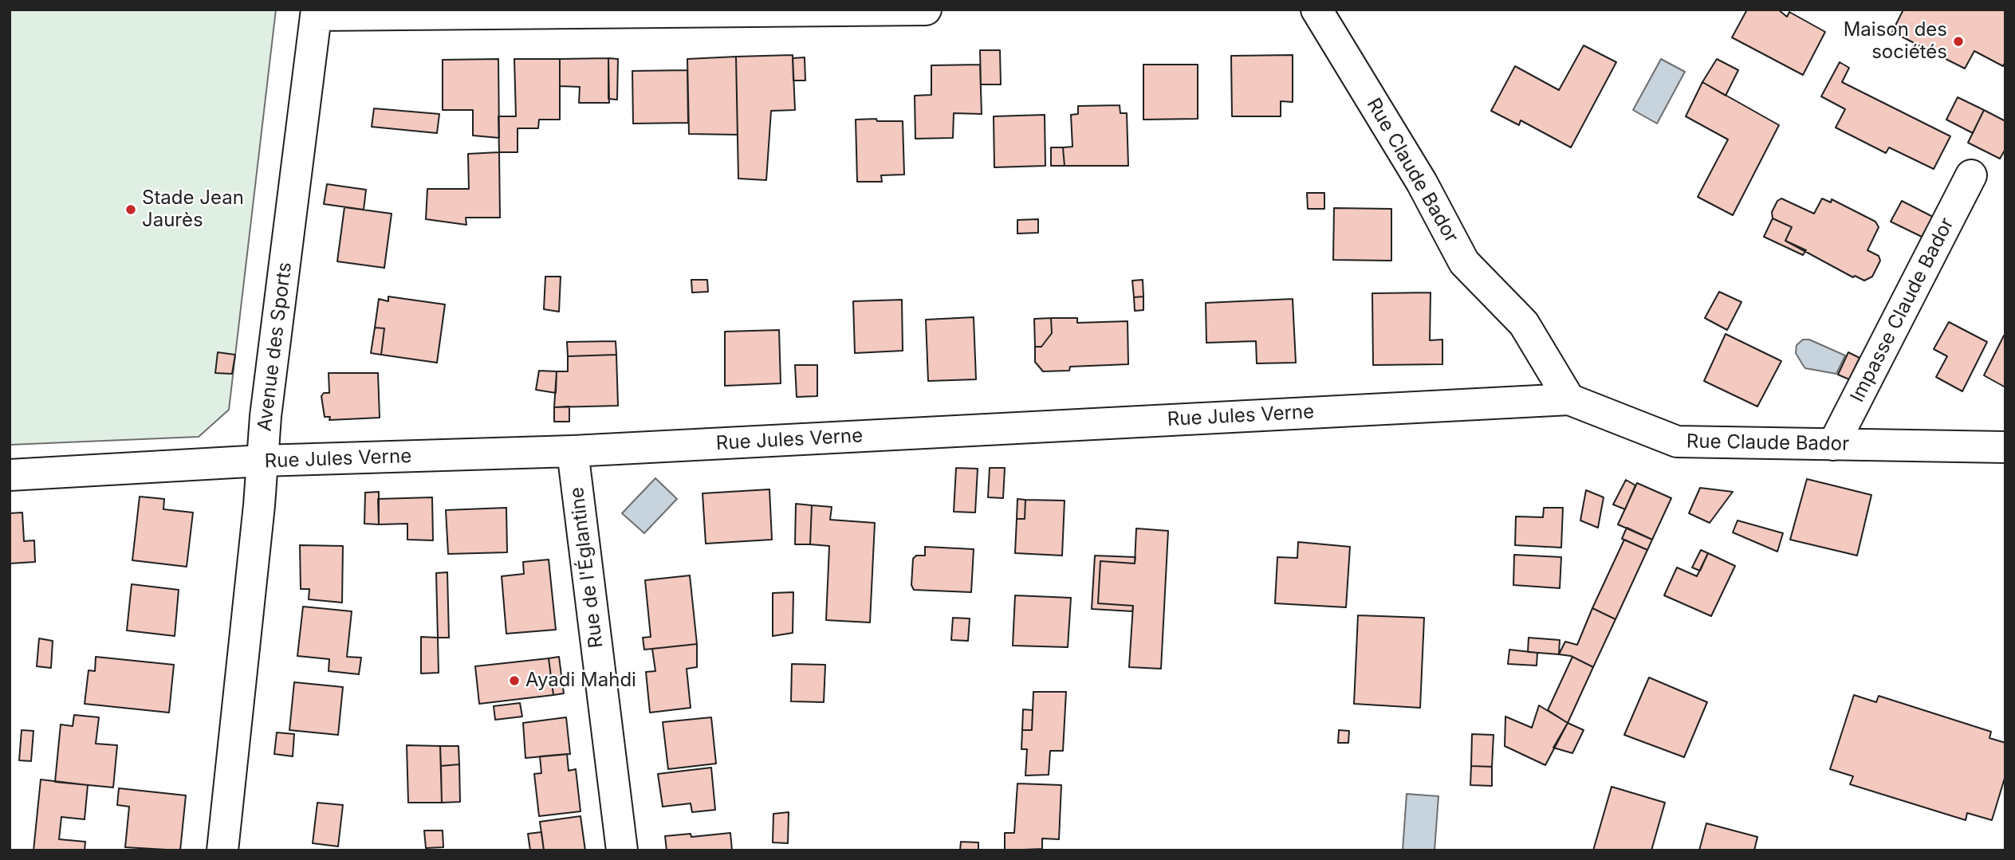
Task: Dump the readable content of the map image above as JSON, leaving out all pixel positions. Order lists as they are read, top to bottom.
{
  "streets": {
    "street": [
      "Rue Claude Bador",
      "Impasse Claude Bador",
      "Avenue des Sports",
      "Rue Jules Verne",
      "Rue de l'Églantine"
    ]
  },
  "crossings": [
    ["Rue Claude Bador", "Impasse Claude Bador"],
    ["Rue Claude Bador", "Rue Jules Verne"],
    ["Avenue des Sports", "Rue Jules Verne"],
    ["Rue Jules Verne", "Rue de l'Églantine"]
  ],
  "places": ["Maison des sociétés", "Stade Jean Jaurès", "Ayadi Mahdi"]
}
